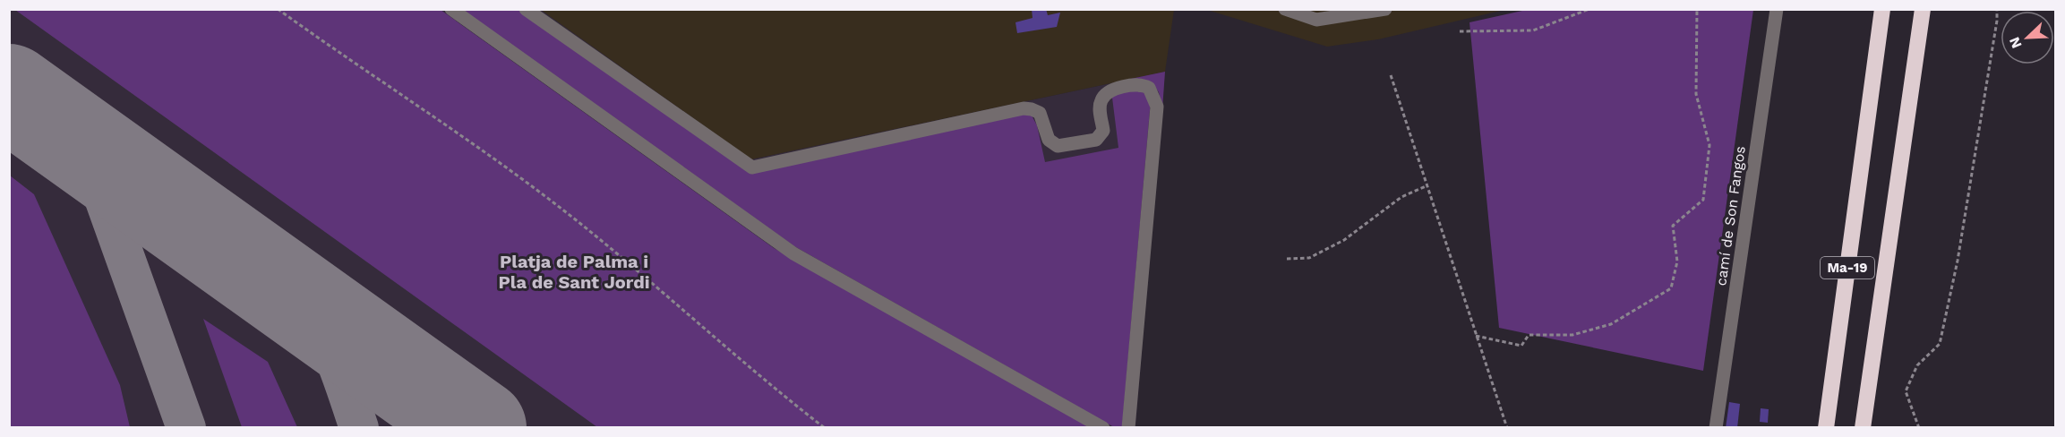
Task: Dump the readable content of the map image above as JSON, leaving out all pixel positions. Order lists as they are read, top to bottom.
{
  "streets": {
    "highway": ["Ma-19"],
    "street": ["camí de Son Fangos"]
  },
  "districts": ["Platja de Palma i Pla de Sant Jordi"],
  "north": "bottom left"
}
